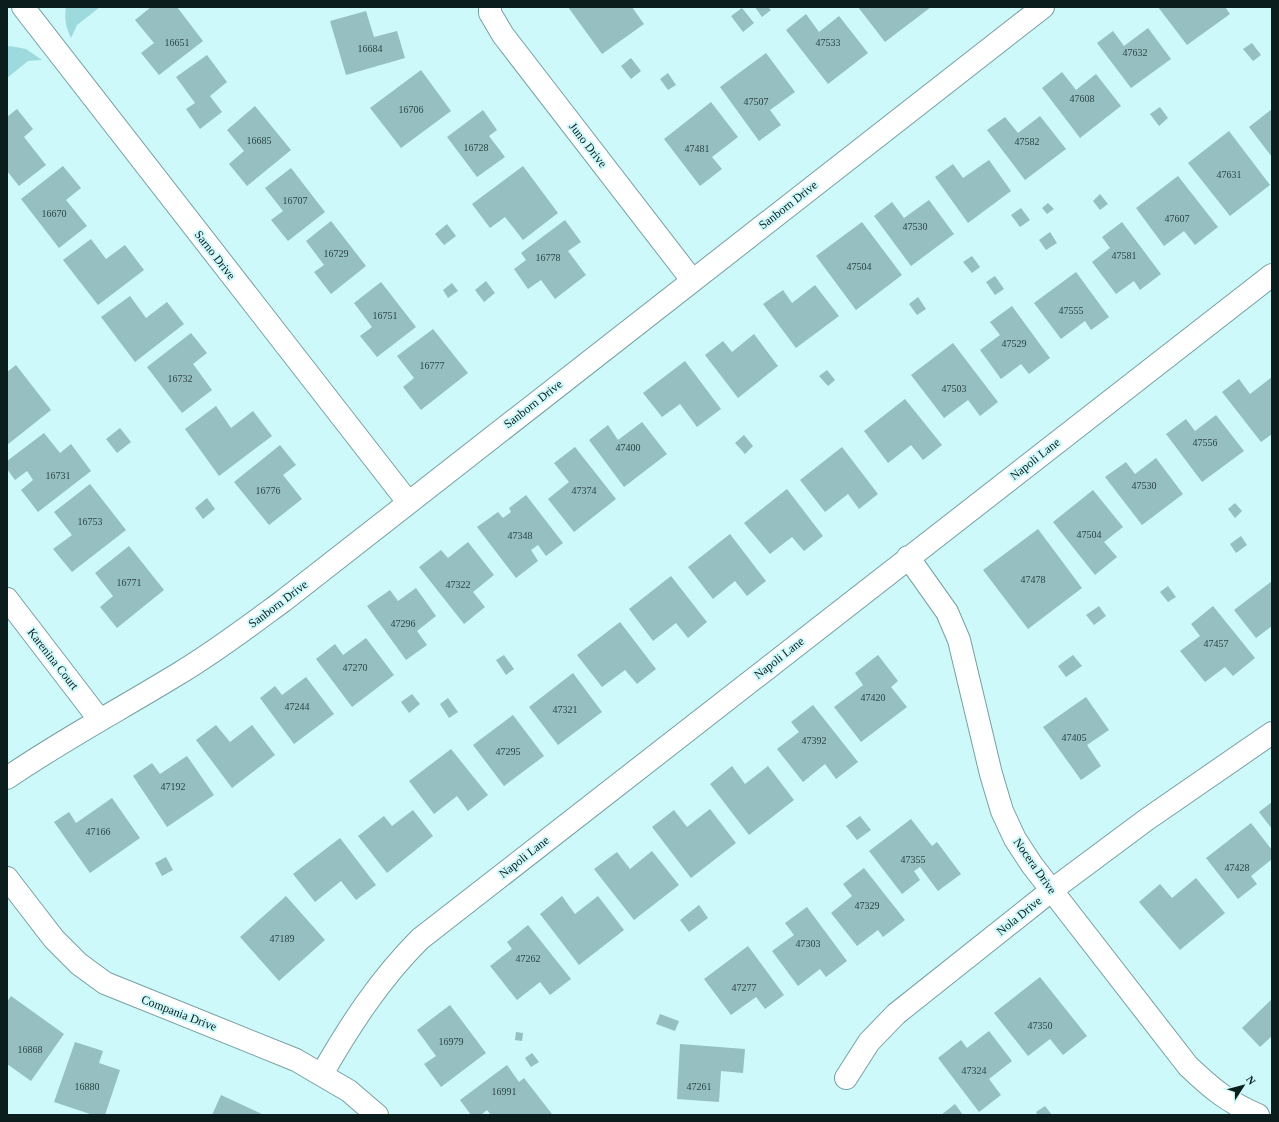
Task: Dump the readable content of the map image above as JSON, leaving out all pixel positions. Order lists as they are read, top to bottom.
{
  "streets": {
    "street": [
      "Juno Drive",
      "Sanborn Drive",
      "Sarno Drive",
      "Napoli Lane",
      "Karenina Court",
      "Nocera Drive",
      "Nola Drive",
      "Compania Drive"
    ]
  },
  "crossings": [
    ["Juno Drive", "Sanborn Drive"],
    ["Sanborn Drive", "Sarno Drive"],
    ["Sanborn Drive", "Karenina Court"],
    ["Napoli Lane", "Nocera Drive"],
    ["Napoli Lane", "Compania Drive"],
    ["Nocera Drive", "Nola Drive"]
  ],
  "house_numbers": [
    "16651",
    "47533",
    "16684",
    "47632",
    "47608",
    "47507",
    "16706",
    "16685",
    "47582",
    "16728",
    "47481",
    "47631",
    "16707",
    "16670",
    "47607",
    "47530",
    "16729",
    "47581",
    "16778",
    "47504",
    "47555",
    "16751",
    "47529",
    "16777",
    "16732",
    "47503",
    "47556",
    "47400",
    "16731",
    "47530",
    "16776",
    "47374",
    "16753",
    "47504",
    "47348",
    "47478",
    "16771",
    "47322",
    "47296",
    "47457",
    "47270",
    "47420",
    "47244",
    "47321",
    "47405",
    "47392",
    "47295",
    "47192",
    "47166",
    "47355",
    "47428",
    "47329",
    "47189",
    "47303",
    "47262",
    "47277",
    "47350",
    "16979",
    "16868",
    "47324",
    "16880",
    "47261",
    "16991"
  ],
  "north": "top right"
}
